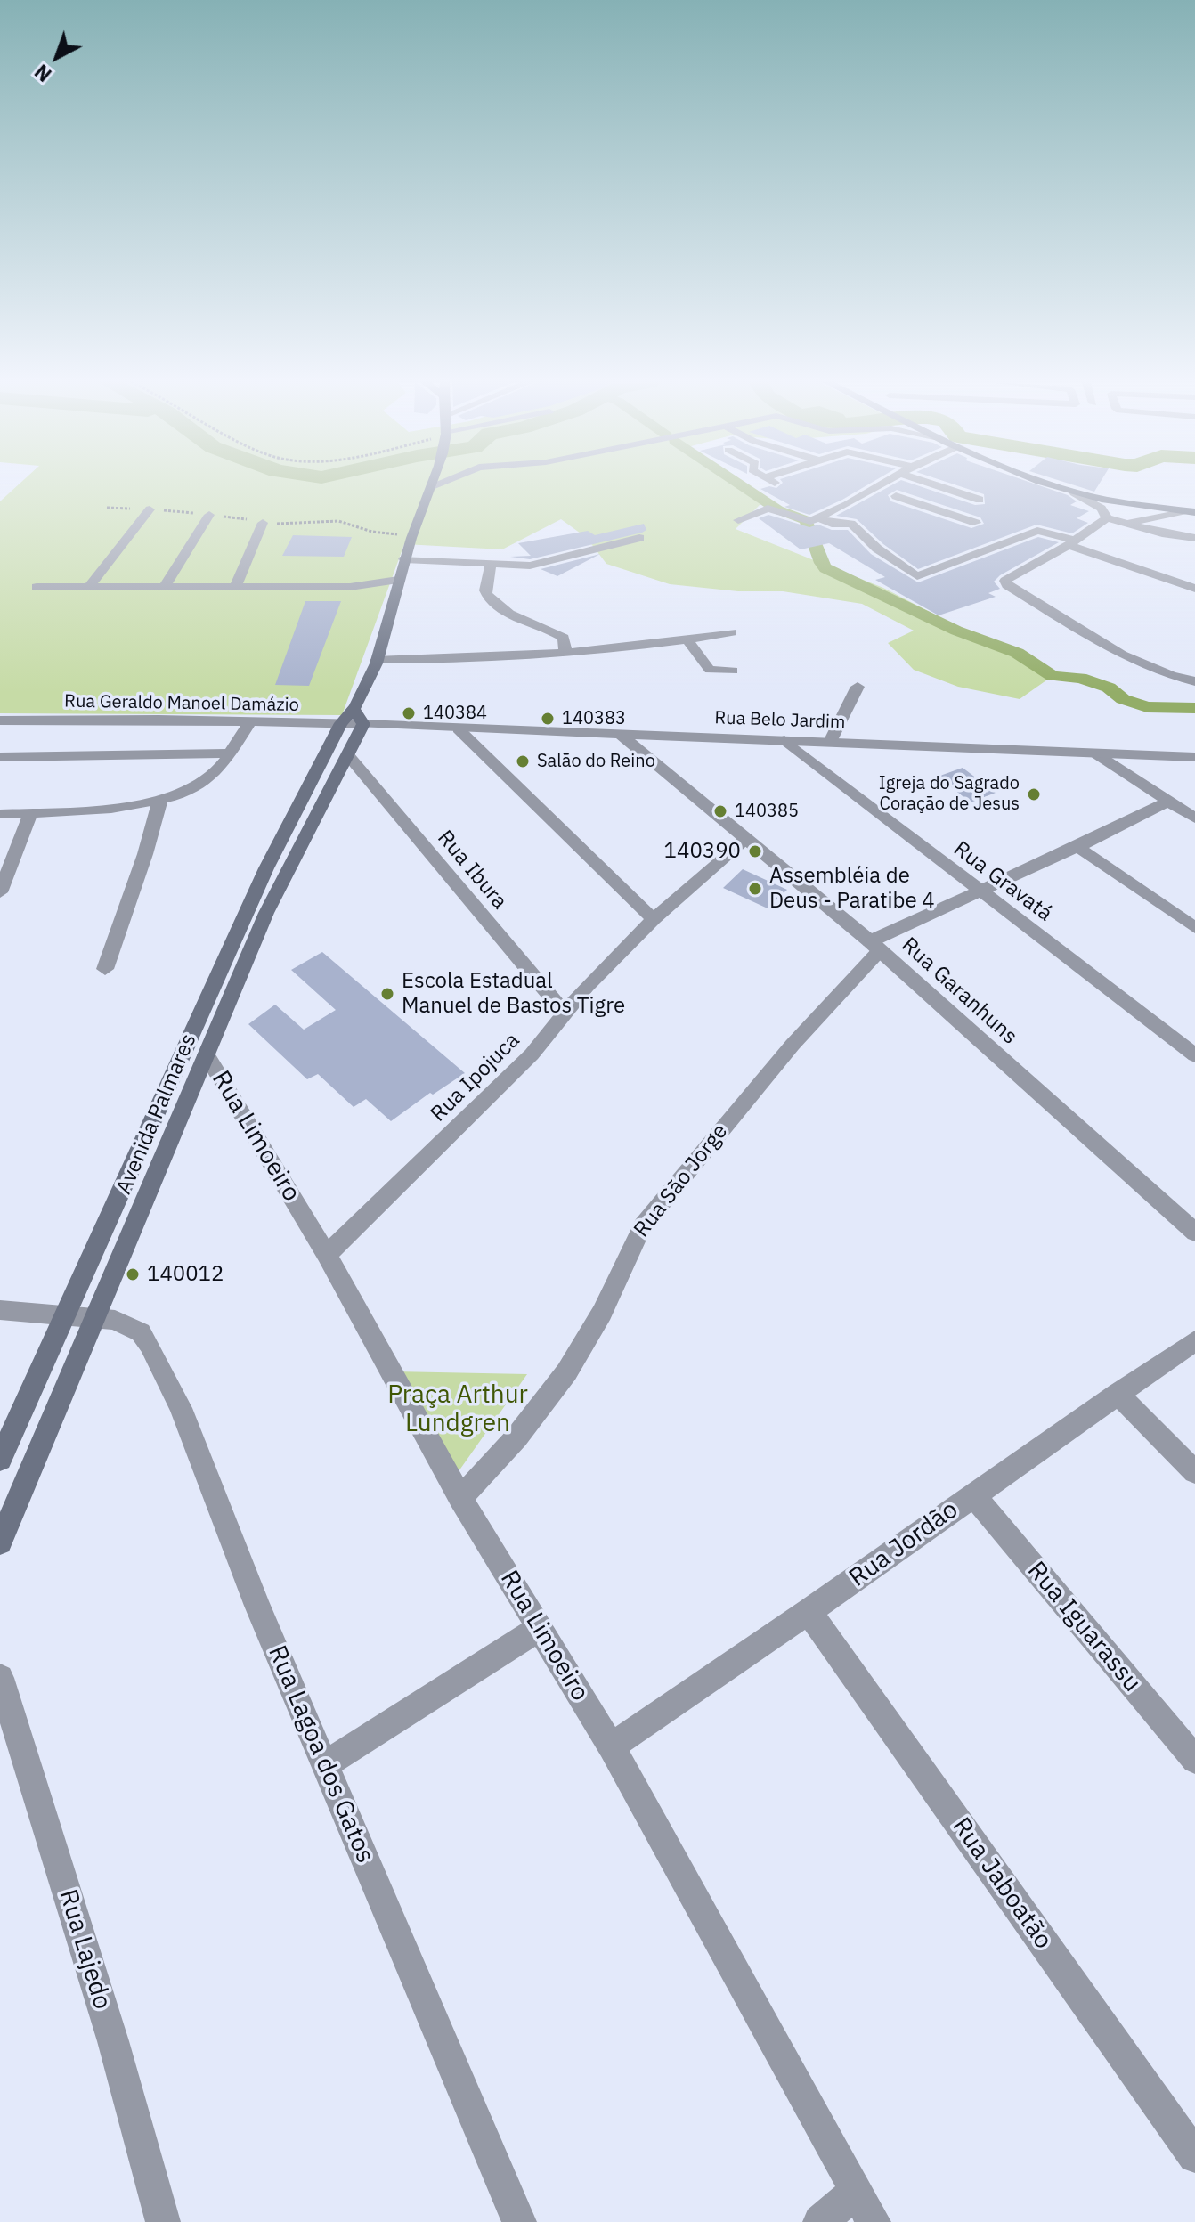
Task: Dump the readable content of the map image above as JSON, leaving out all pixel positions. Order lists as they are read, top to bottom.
{
  "streets": {
    "main road": ["Avenida Palmares"],
    "street": [
      "Rua Geraldo Manoel Damázio",
      "Rua Belo Jardim",
      "Rua Ibura",
      "Rua Gravatá",
      "Rua Garanhuns",
      "Rua Ipojuca",
      "Rua Limoeiro",
      "Rua São Jorge",
      "Rua Jordão",
      "Rua Iguarassu",
      "Rua Lagoa dos Gatos",
      "Rua Jaboatão",
      "Rua Lajedo"
    ]
  },
  "crossings": [
    ["Rua Geraldo Manoel Damázio", "Rua Belo Jardim"],
    ["Rua Geraldo Manoel Damázio", "Avenida Palmares"],
    ["Rua Belo Jardim", "Rua Gravatá"],
    ["Rua Belo Jardim", "Rua Garanhuns"],
    ["Rua Belo Jardim", "Avenida Palmares"],
    ["Rua Ibura", "Rua Ipojuca"],
    ["Rua Ibura", "Avenida Palmares"],
    ["Rua Garanhuns", "Rua Ipojuca"],
    ["Rua Garanhuns", "Rua São Jorge"],
    ["Rua Ipojuca", "Rua Limoeiro"],
    ["Avenida Palmares", "Rua Limoeiro"],
    ["Avenida Palmares", "Rua Lagoa dos Gatos"],
    ["Rua Limoeiro", "Rua São Jorge"],
    ["Rua Limoeiro", "Rua Jordão"],
    ["Rua Jordão", "Rua Iguarassu"],
    ["Rua Jordão", "Rua Jaboatão"]
  ],
  "parks": ["Praça Arthur Lundgren"],
  "places": [
    "140384",
    "140383",
    "Salão do Reino",
    "Igreja do Sagrado Coração de Jesus",
    "140385",
    "140390",
    "Assembléia de Deus - Paratibe 4",
    "Escola Estadual Manuel de Bastos Tigre",
    "140012"
  ],
  "north": "bottom left"
}
